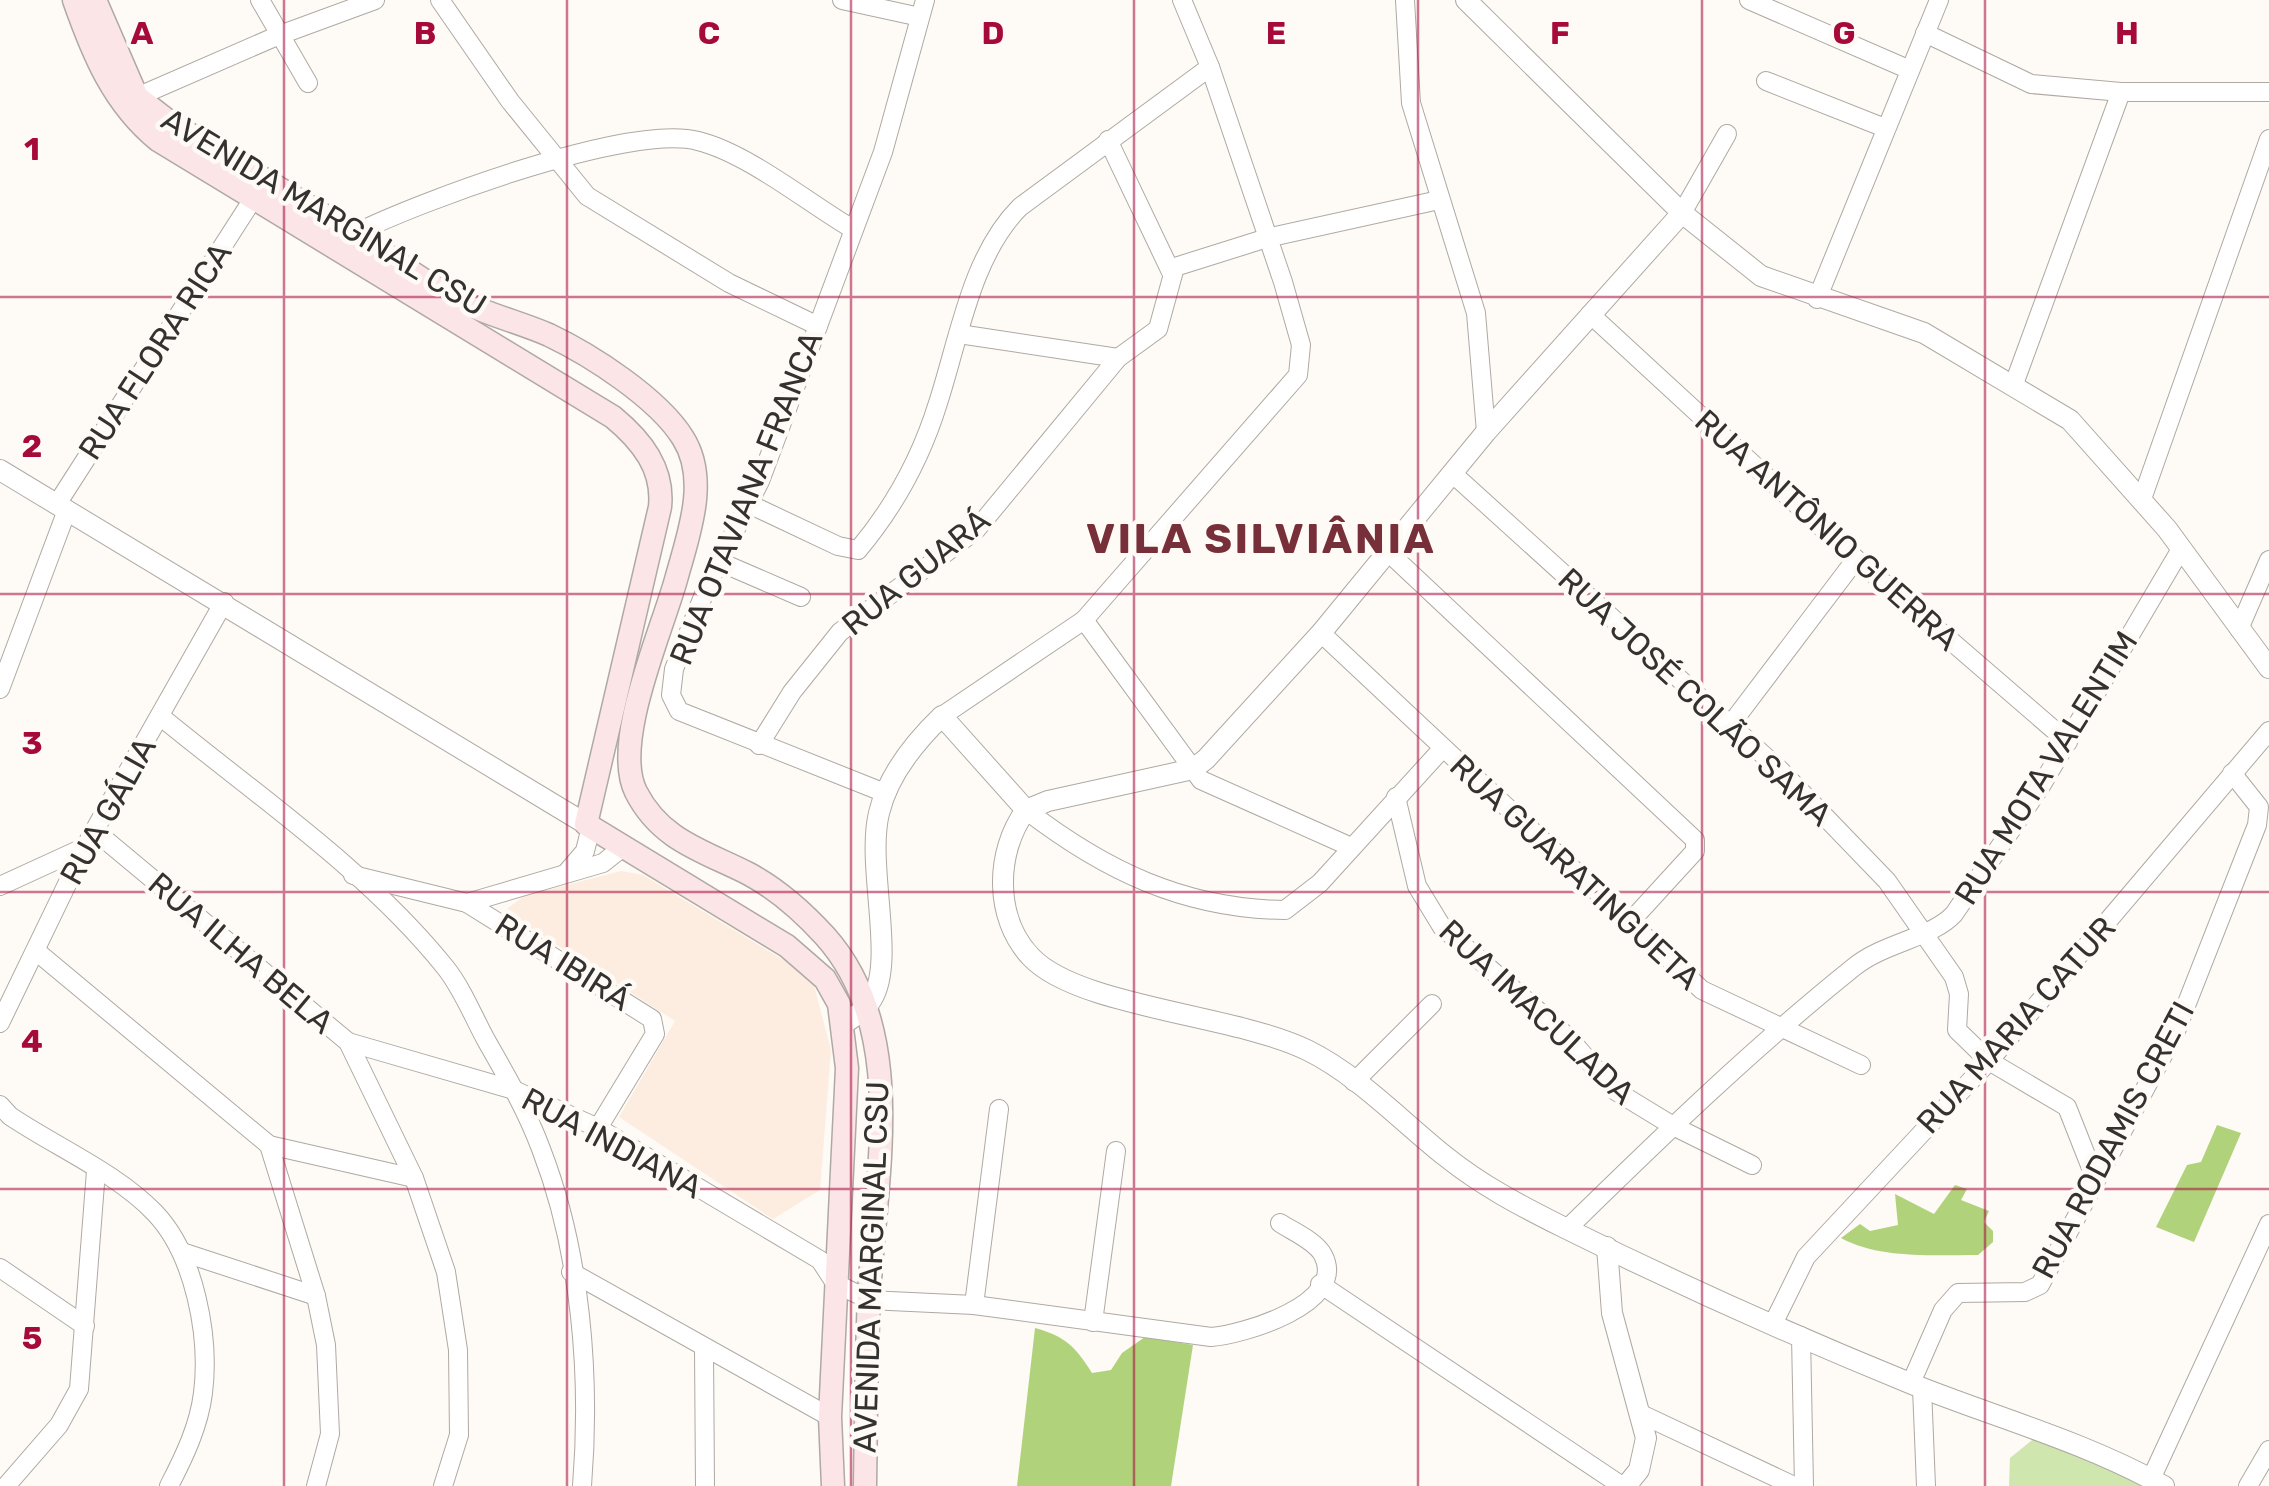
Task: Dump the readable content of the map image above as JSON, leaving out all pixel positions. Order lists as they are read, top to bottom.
{
  "streets": {
    "main road": ["AVENIDA MARGINAL CSU"],
    "street": [
      "RUA FLORA RICA",
      "RUA OTAVIANA FRANCA",
      "RUA ANTÔNIO GUERRA",
      "RUA GUARÁ",
      "RUA JOSÉ COLÃO SAMA",
      "RUA MOTA VALENTIM",
      "RUA GÁLIA",
      "RUA GUARATINGUETA",
      "RUA ILHA BELA",
      "RUA IBIRÁ",
      "RUA IMACULADA",
      "RUA MARIA CATUR",
      "RUA RODAMIS CRETI",
      "RUA INDIANA"
    ]
  },
  "crossings": [
    ["AVENIDA MARGINAL CSU", "RUA FLORA RICA"],
    ["AVENIDA MARGINAL CSU", "RUA INDIANA"],
    ["RUA OTAVIANA FRANCA", "RUA GUARÁ"],
    ["RUA ANTÔNIO GUERRA", "RUA MOTA VALENTIM"],
    ["RUA JOSÉ COLÃO SAMA", "RUA MOTA VALENTIM"],
    ["RUA JOSÉ COLÃO SAMA", "RUA MARIA CATUR"],
    ["RUA JOSÉ COLÃO SAMA", "RUA RODAMIS CRETI"],
    ["RUA MOTA VALENTIM", "RUA GUARATINGUETA"],
    ["RUA MOTA VALENTIM", "RUA IMACULADA"],
    ["RUA GÁLIA", "RUA ILHA BELA"],
    ["RUA ILHA BELA", "RUA INDIANA"],
    ["RUA IBIRÁ", "RUA INDIANA"],
    ["RUA MARIA CATUR", "RUA RODAMIS CRETI"]
  ],
  "districts": ["VILA SILVIÂNIA"],
  "grid": {
    "columns": [
      "A",
      "B",
      "C",
      "D",
      "E",
      "F",
      "G",
      "H"
    ],
    "rows": [
      "1",
      "2",
      "3",
      "4",
      "5"
    ]
  }
}
